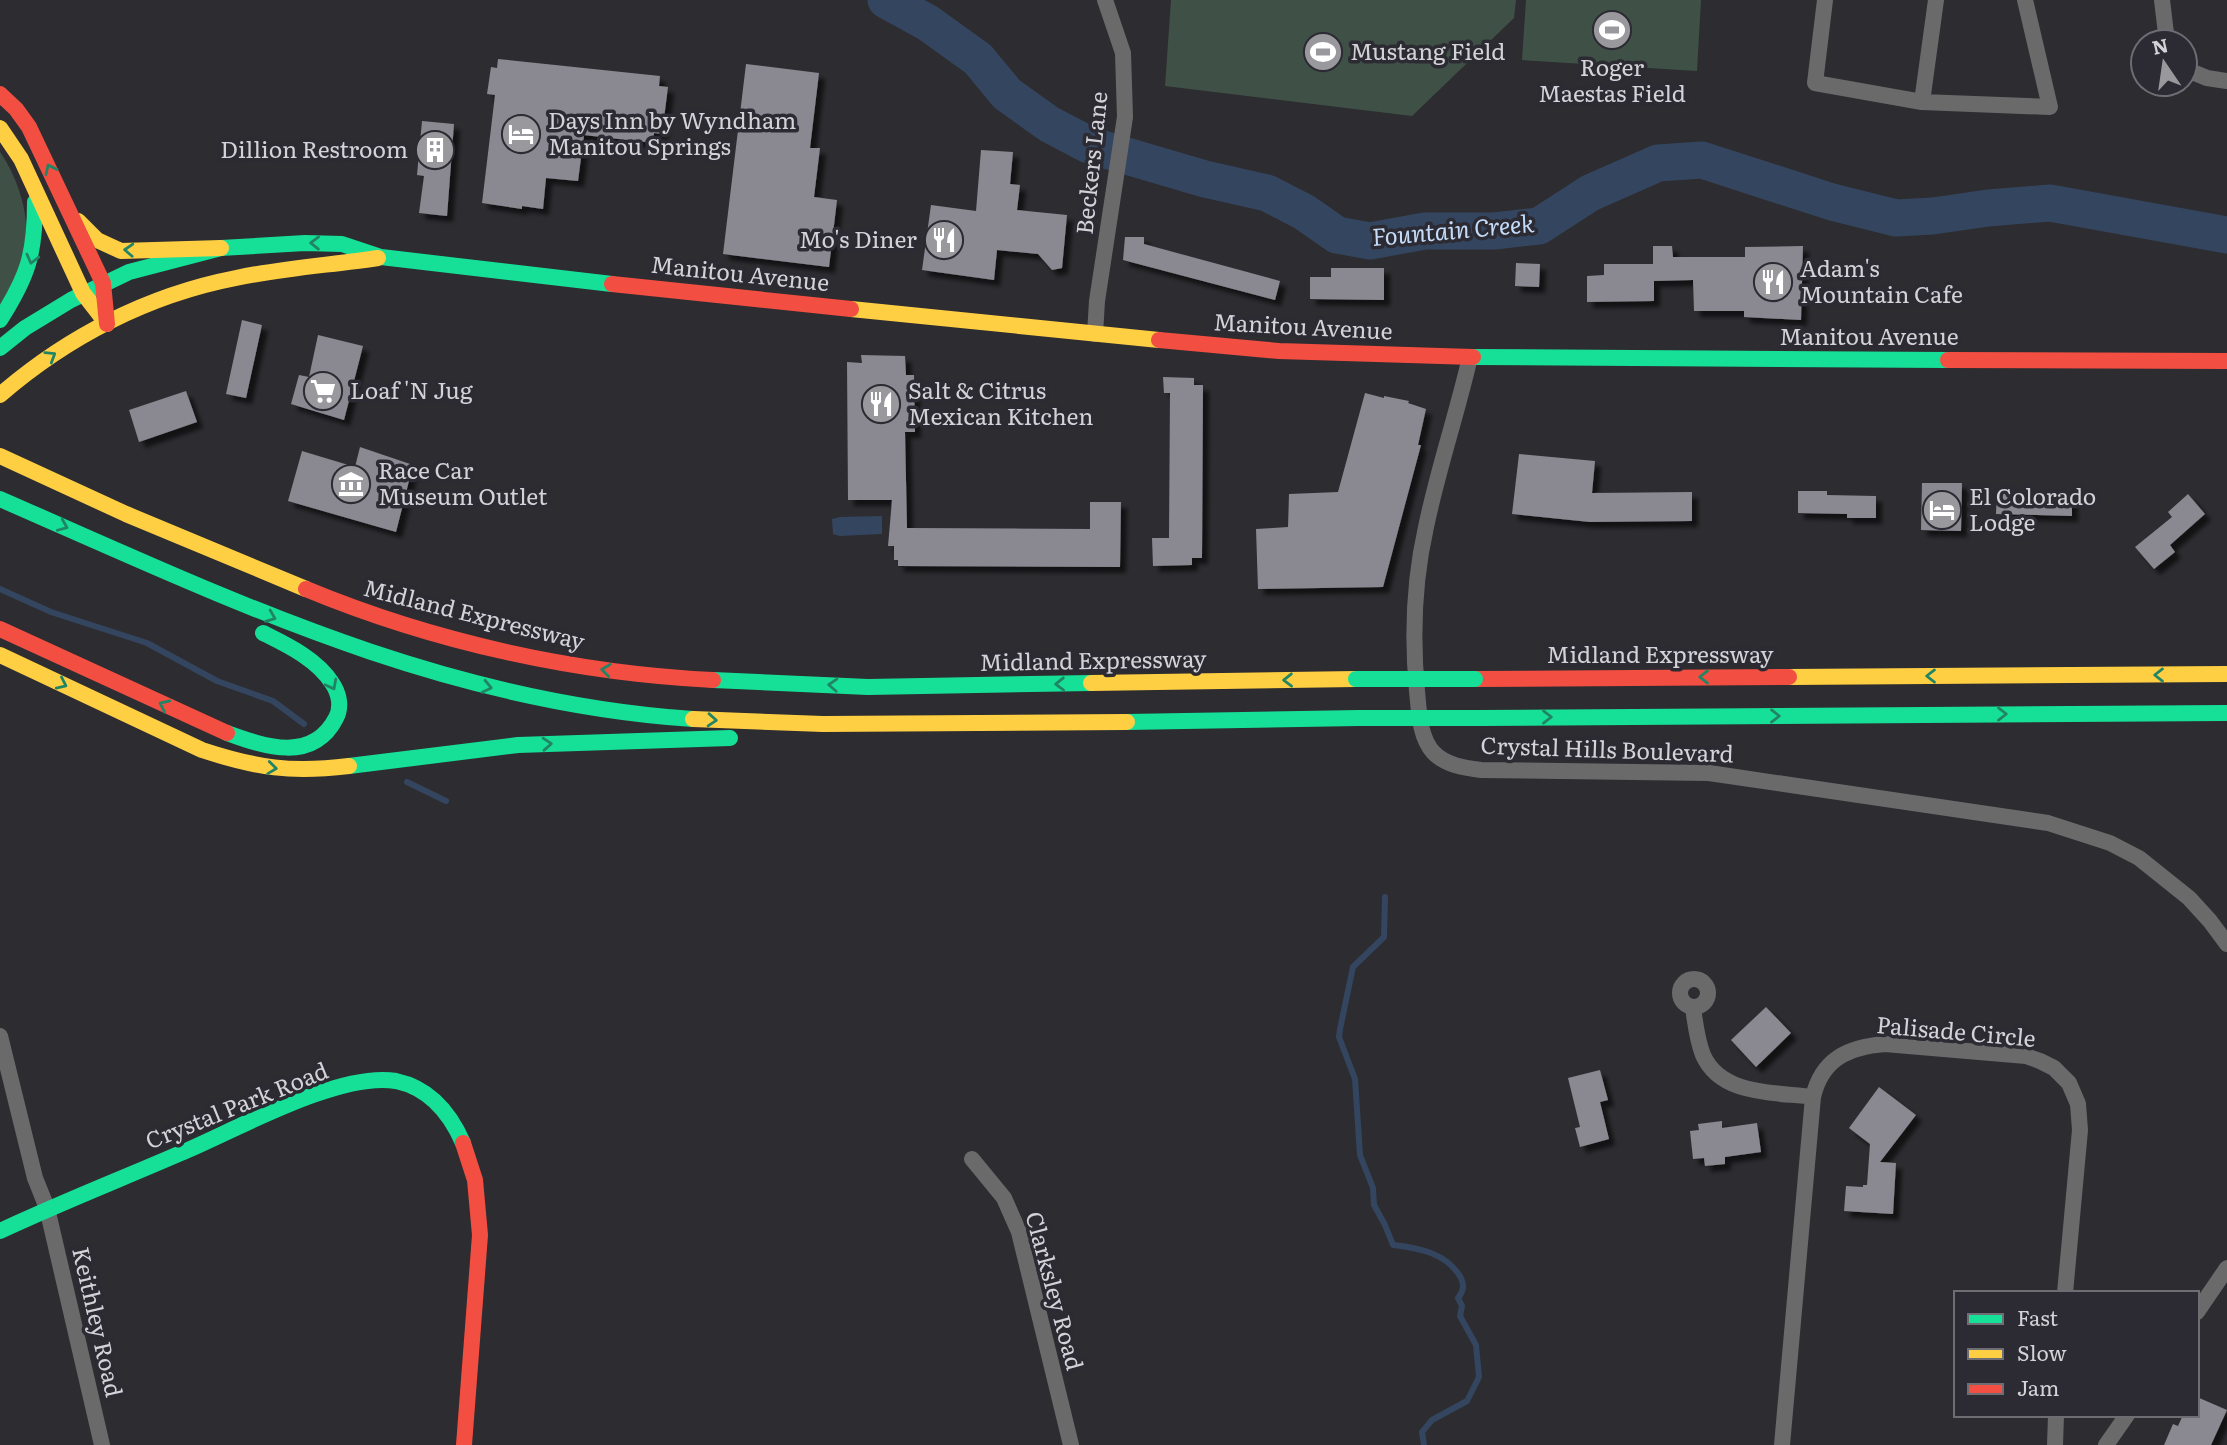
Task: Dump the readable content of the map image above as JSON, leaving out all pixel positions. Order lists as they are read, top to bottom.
{
  "streets": {
    "main road": ["Manitou Avenue", "Midland Expressway", "Crystal Park Road"],
    "street": [
      "Beckers Lane",
      "Crystal Hills Boulevard",
      "Palisade Circle",
      "Clarksley Road",
      "Keithley Road"
    ]
  },
  "crossings": [
    ["Beckers Lane", "Manitou Avenue"],
    ["Manitou Avenue", "Crystal Hills Boulevard"],
    ["Crystal Park Road", "Keithley Road"]
  ],
  "water": ["Fountain Creek"],
  "places": {
    "sports": ["Roger Maestas Field", "Mustang Field"],
    "hotel": ["Days Inn by Wyndham Manitou Springs", "El Colorado Lodge"],
    "building": ["Dillion Restroom"],
    "restaurant": ["Mo's Diner", "Adam's Mountain Cafe", "Salt & Citrus Mexican Kitchen"],
    "supermarket": ["Loaf 'N Jug"],
    "museum": ["Race Car Museum Outlet"]
  },
  "legend": ["Fast", "Slow", "Jam"],
  "north": "top"
}
